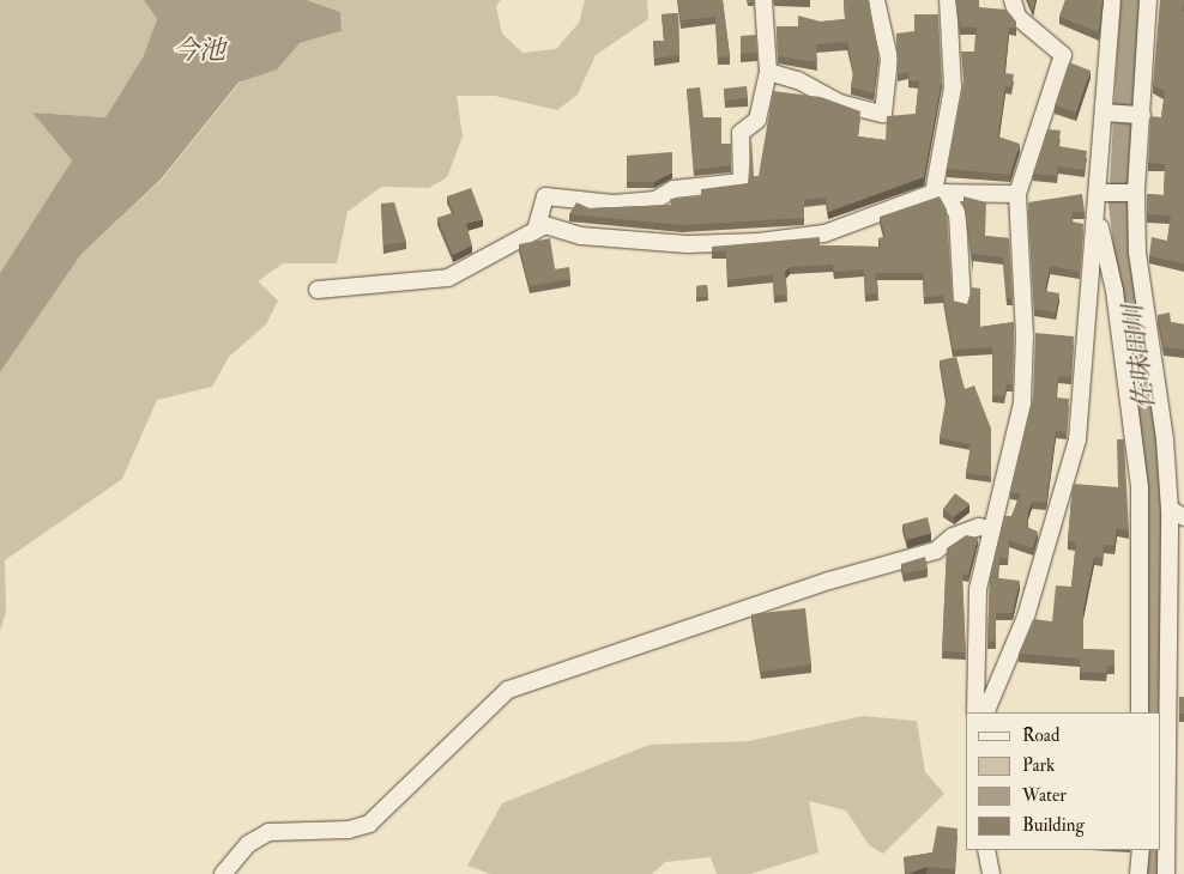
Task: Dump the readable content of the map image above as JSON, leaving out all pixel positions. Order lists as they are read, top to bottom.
{
  "water": ["今池", "佐味田川"],
  "legend": [
    "Road",
    "Park",
    "Water",
    "Building"
  ]
}
